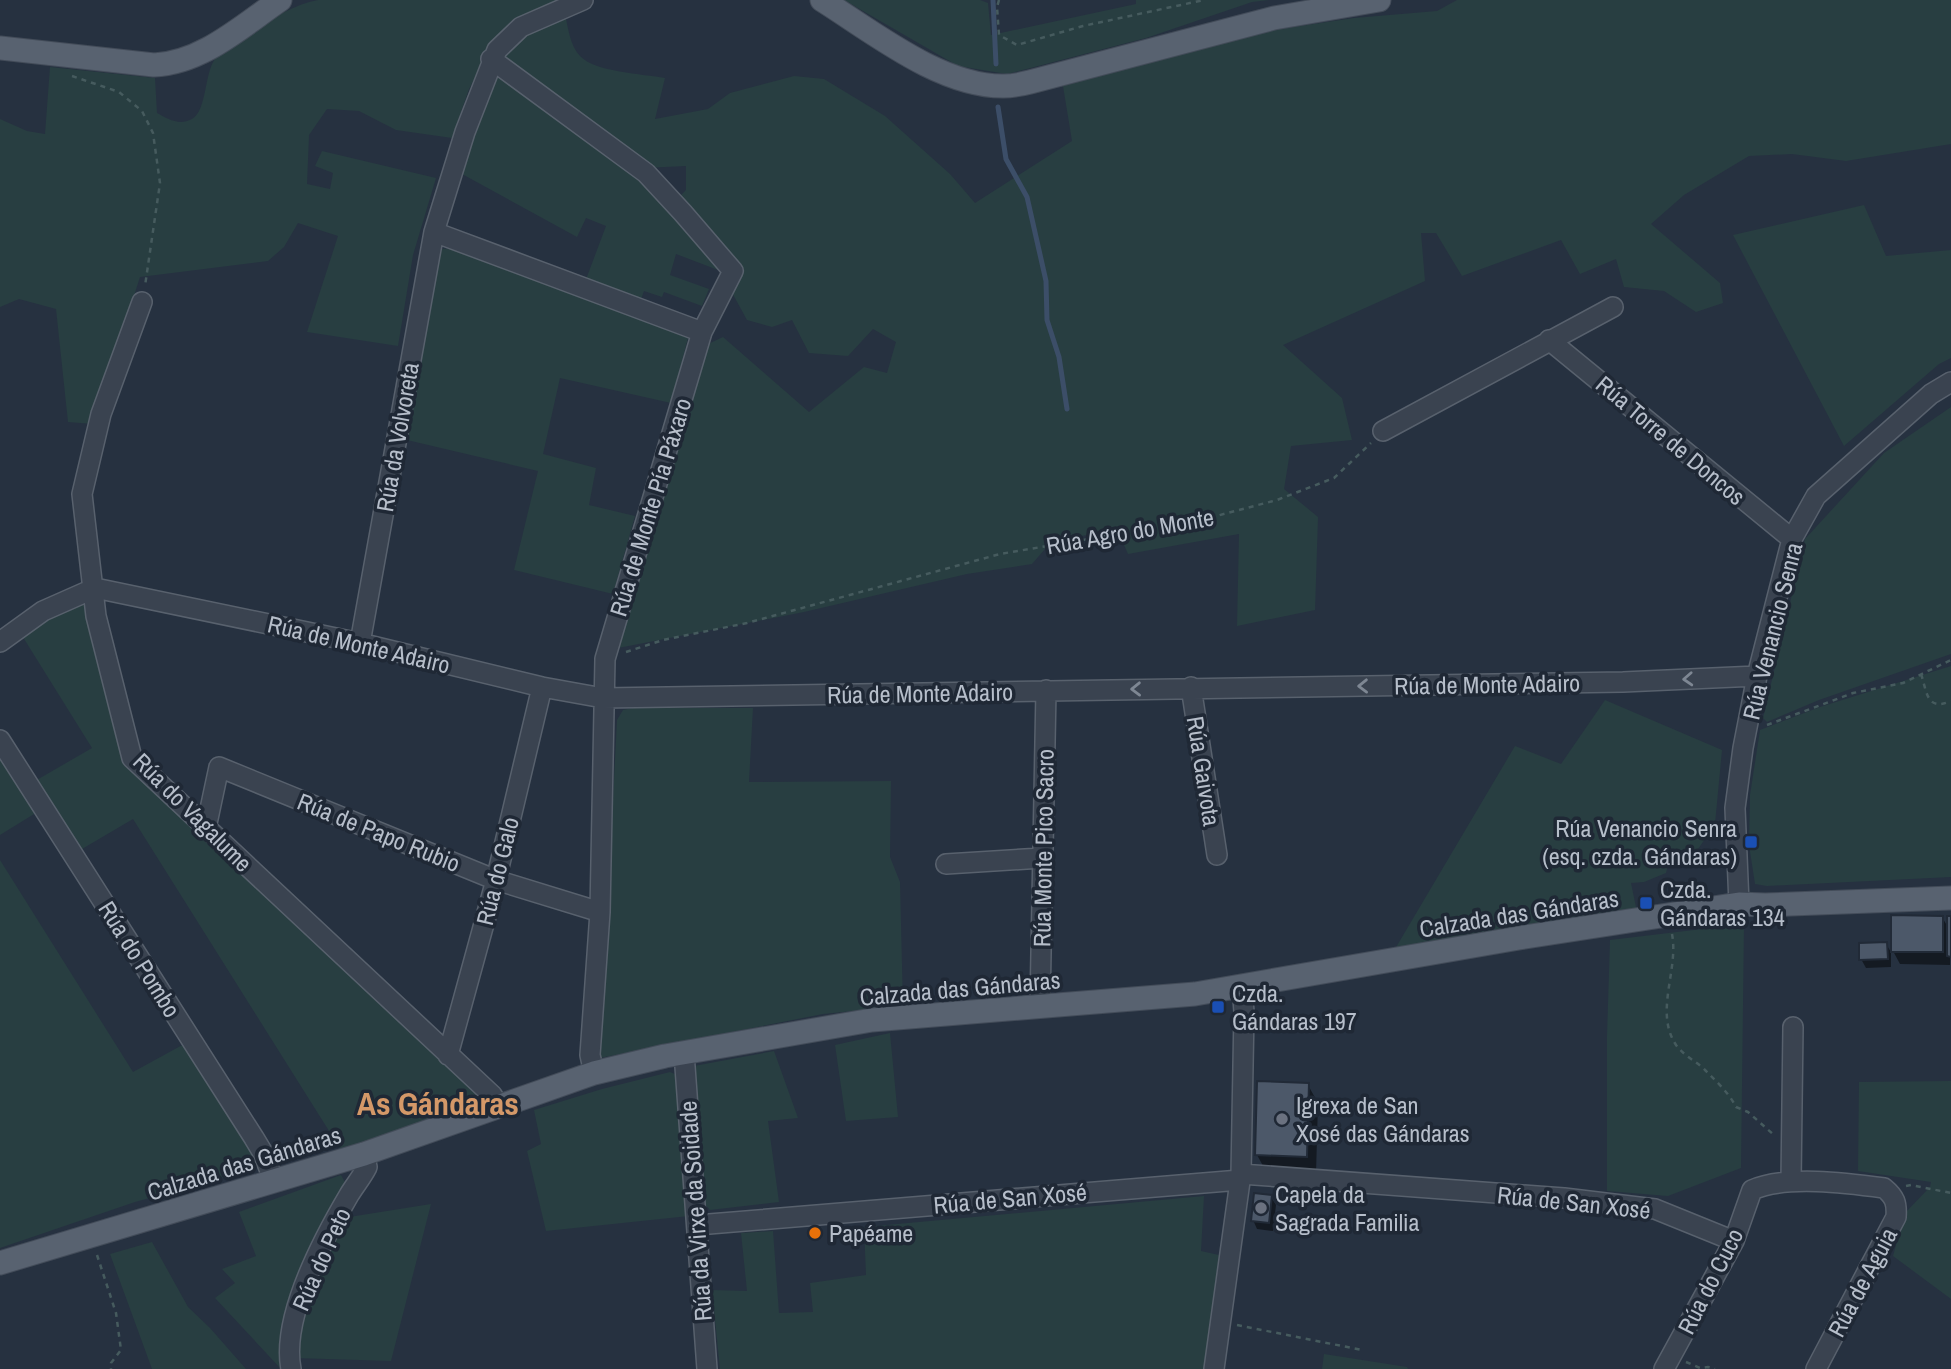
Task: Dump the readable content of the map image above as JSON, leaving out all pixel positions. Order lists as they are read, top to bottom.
{
  "streets": {
    "main road": ["Calzada das Gándaras"],
    "street": [
      "Rúa da Volvoreta",
      "Rúa Torre de Doncos",
      "Rúa de Monte Pía Páxaro",
      "Rúa Venancio Senra",
      "Rúa de Monte Adairo",
      "Rúa Gaivota",
      "Rúa do Vagalume",
      "Rúa de Papo Rubio",
      "Rúa Monte Pico Sacro",
      "Rúa do Galo",
      "Rúa do Pombo",
      "Rúa de San Xosé",
      "Rúa da Virxe da Soidade",
      "Rúa do Peto",
      "Rúa do Cuco",
      "Rúa de Aguia"
    ],
    "path": ["Rúa Agro do Monte"]
  },
  "crossings": [
    ["Rúa da Volvoreta", "Rúa de Monte Pía Páxaro"],
    ["Rúa da Volvoreta", "Rúa de Monte Adairo"],
    ["Rúa Torre de Doncos", "Rúa Venancio Senra"],
    ["Rúa de Monte Pía Páxaro", "Rúa Agro do Monte"],
    ["Rúa de Monte Pía Páxaro", "Rúa de Monte Adairo"],
    ["Rúa de Monte Pía Páxaro", "Rúa de Papo Rubio"],
    ["Rúa de Monte Pía Páxaro", "Calzada das Gándaras"],
    ["Rúa Venancio Senra", "Rúa de Monte Adairo"],
    ["Rúa Venancio Senra", "Calzada das Gándaras"],
    ["Rúa de Monte Adairo", "Rúa Gaivota"],
    ["Rúa de Monte Adairo", "Rúa do Vagalume"],
    ["Rúa de Monte Adairo", "Rúa Monte Pico Sacro"],
    ["Rúa de Monte Adairo", "Rúa do Galo"],
    ["Rúa do Vagalume", "Rúa de Papo Rubio"],
    ["Rúa do Vagalume", "Rúa do Galo"],
    ["Rúa do Vagalume", "Calzada das Gándaras"],
    ["Rúa de Papo Rubio", "Rúa do Galo"],
    ["Rúa Monte Pico Sacro", "Calzada das Gándaras"],
    ["Calzada das Gándaras", "Rúa do Pombo"],
    ["Calzada das Gándaras", "Rúa da Virxe da Soidade"],
    ["Calzada das Gándaras", "Rúa do Peto"],
    ["Rúa de San Xosé", "Rúa da Virxe da Soidade"],
    ["Rúa de San Xosé", "Rúa do Cuco"]
  ],
  "one_way": ["Rúa de Monte Adairo"],
  "districts": ["As Gándaras"],
  "places": {
    "transit": ["Rúa Venancio Senra (esq. czda. Gándaras)", "Czda. Gándaras 134", "Czda. Gándaras 197"],
    "other": ["Igrexa de San Xosé das Gándaras", "Capela da Sagrada Familia", "Papéame"]
  }
}
